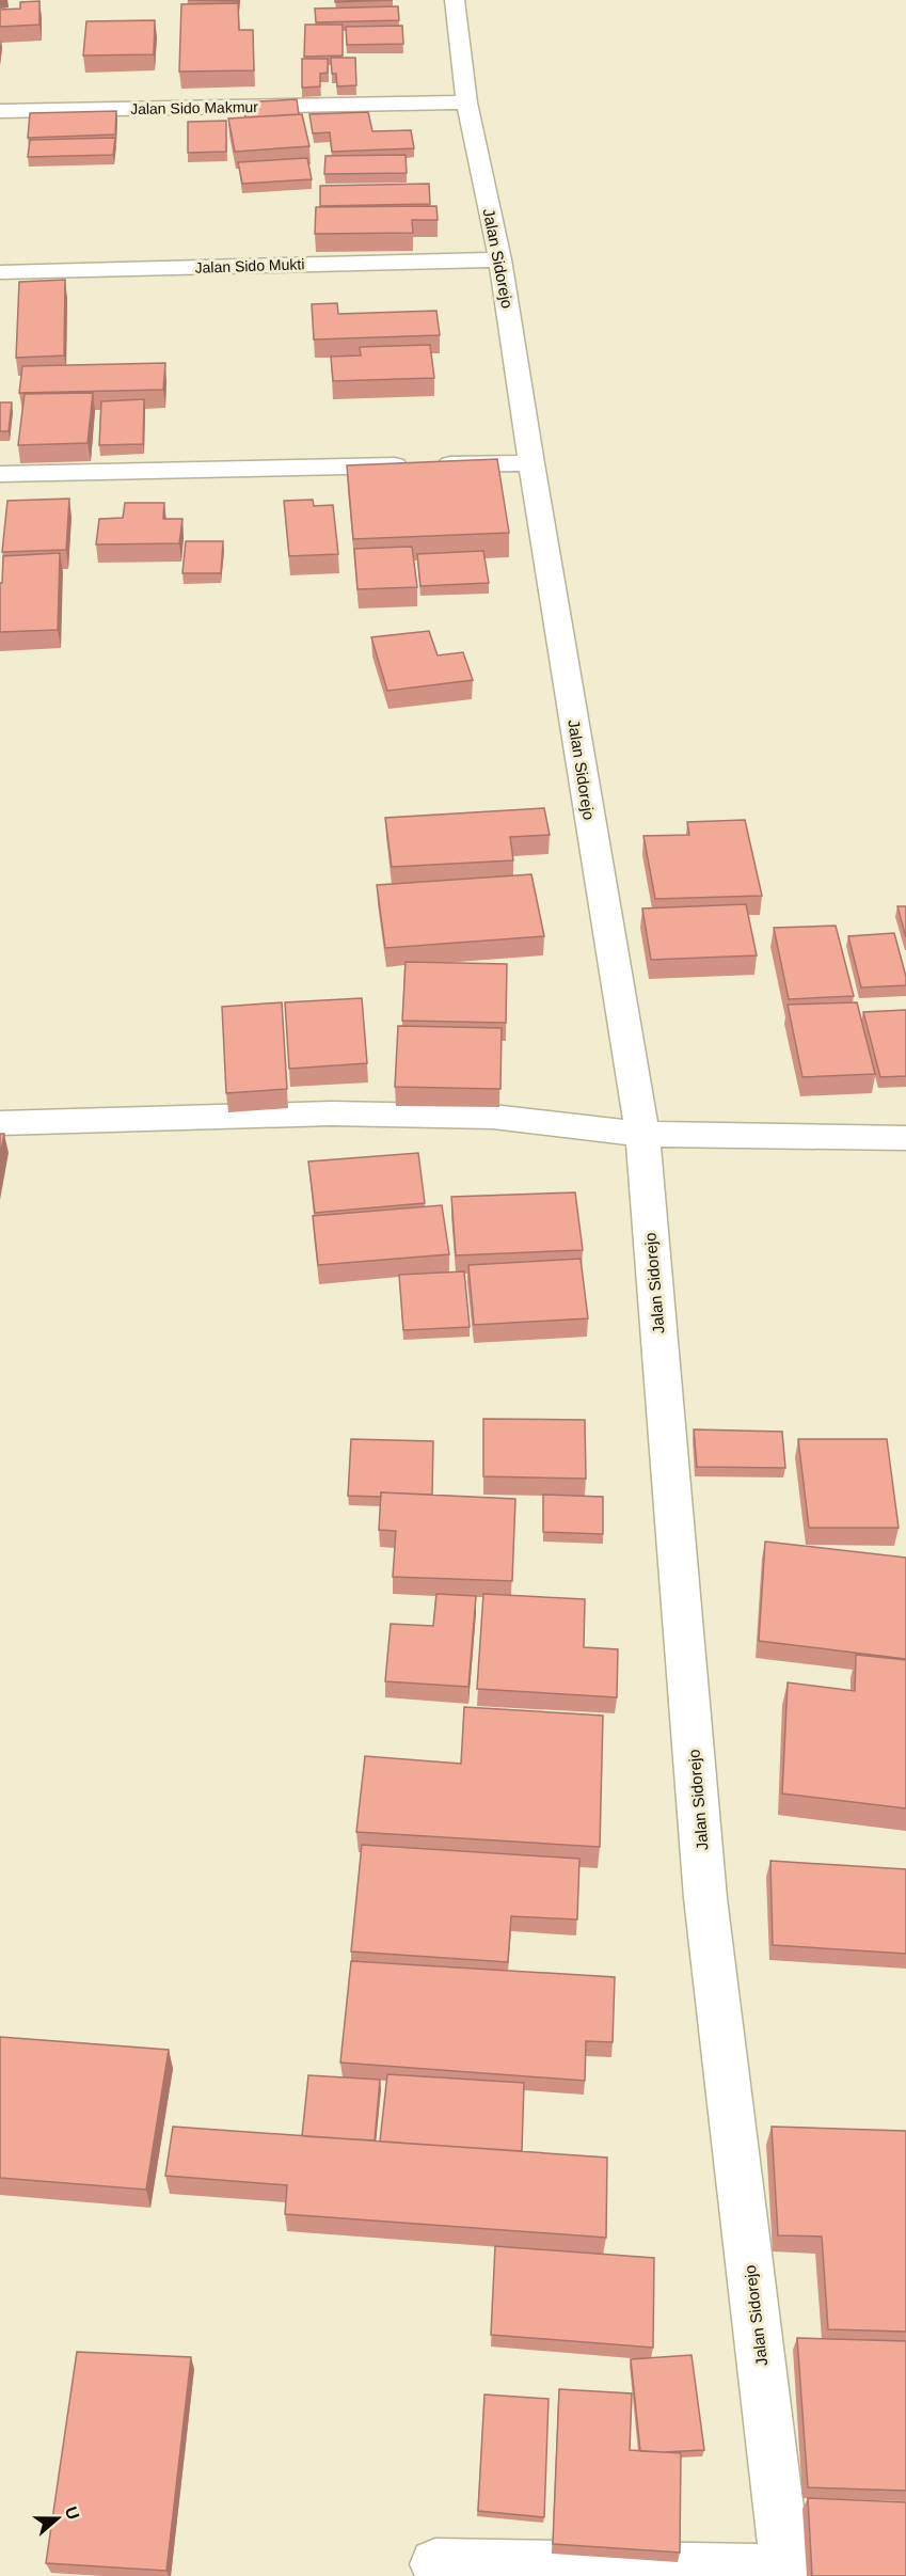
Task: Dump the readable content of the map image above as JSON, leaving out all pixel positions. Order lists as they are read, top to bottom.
{
  "streets": {
    "street": ["Jalan Sido Makmur", "Jalan Sidorejo", "Jalan Sido Mukti"]
  },
  "crossings": [
    ["Jalan Sido Makmur", "Jalan Sidorejo"],
    ["Jalan Sidorejo", "Jalan Sido Mukti"]
  ],
  "north": "right"
}
